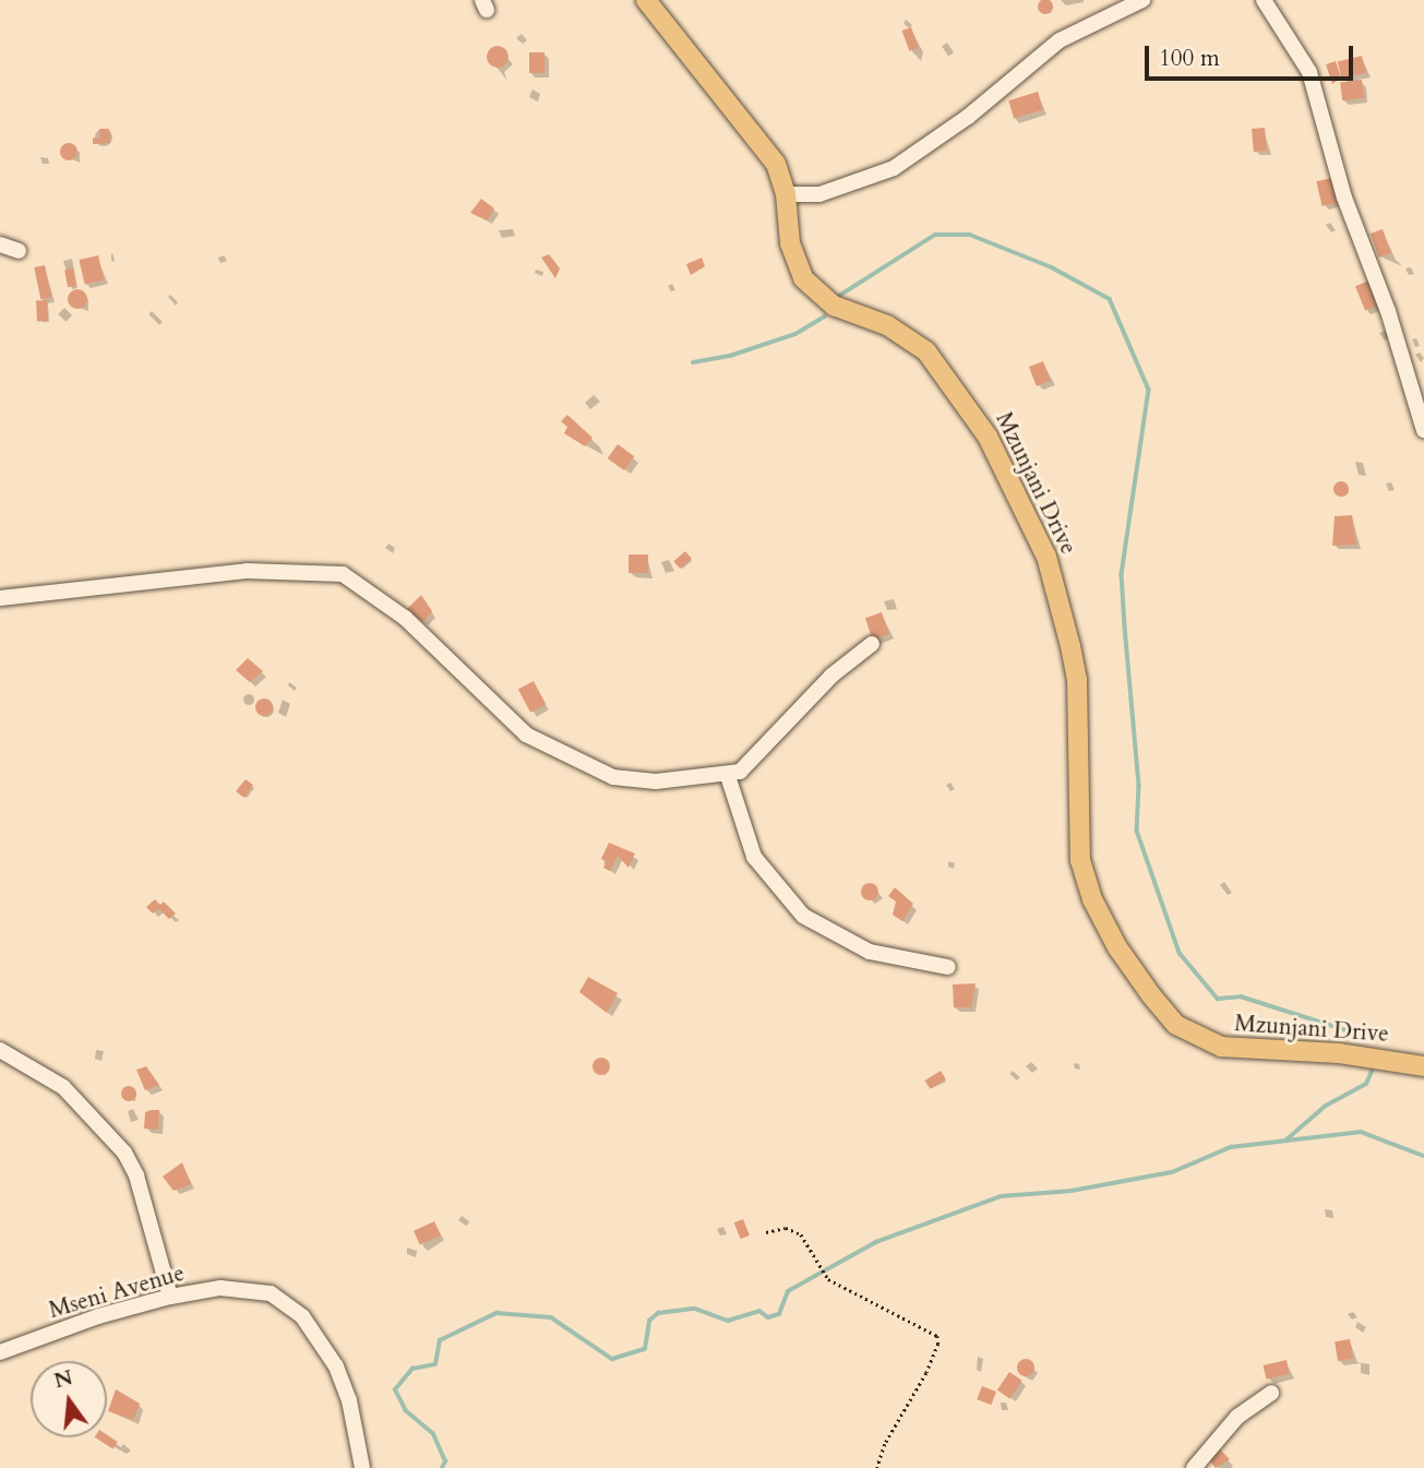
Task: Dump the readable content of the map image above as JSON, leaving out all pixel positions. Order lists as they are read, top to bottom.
{
  "streets": {
    "main road": ["Mzunjani Drive"],
    "street": ["Mseni Avenue"]
  },
  "scale_bar": "100 m",
  "north": "top"
}
